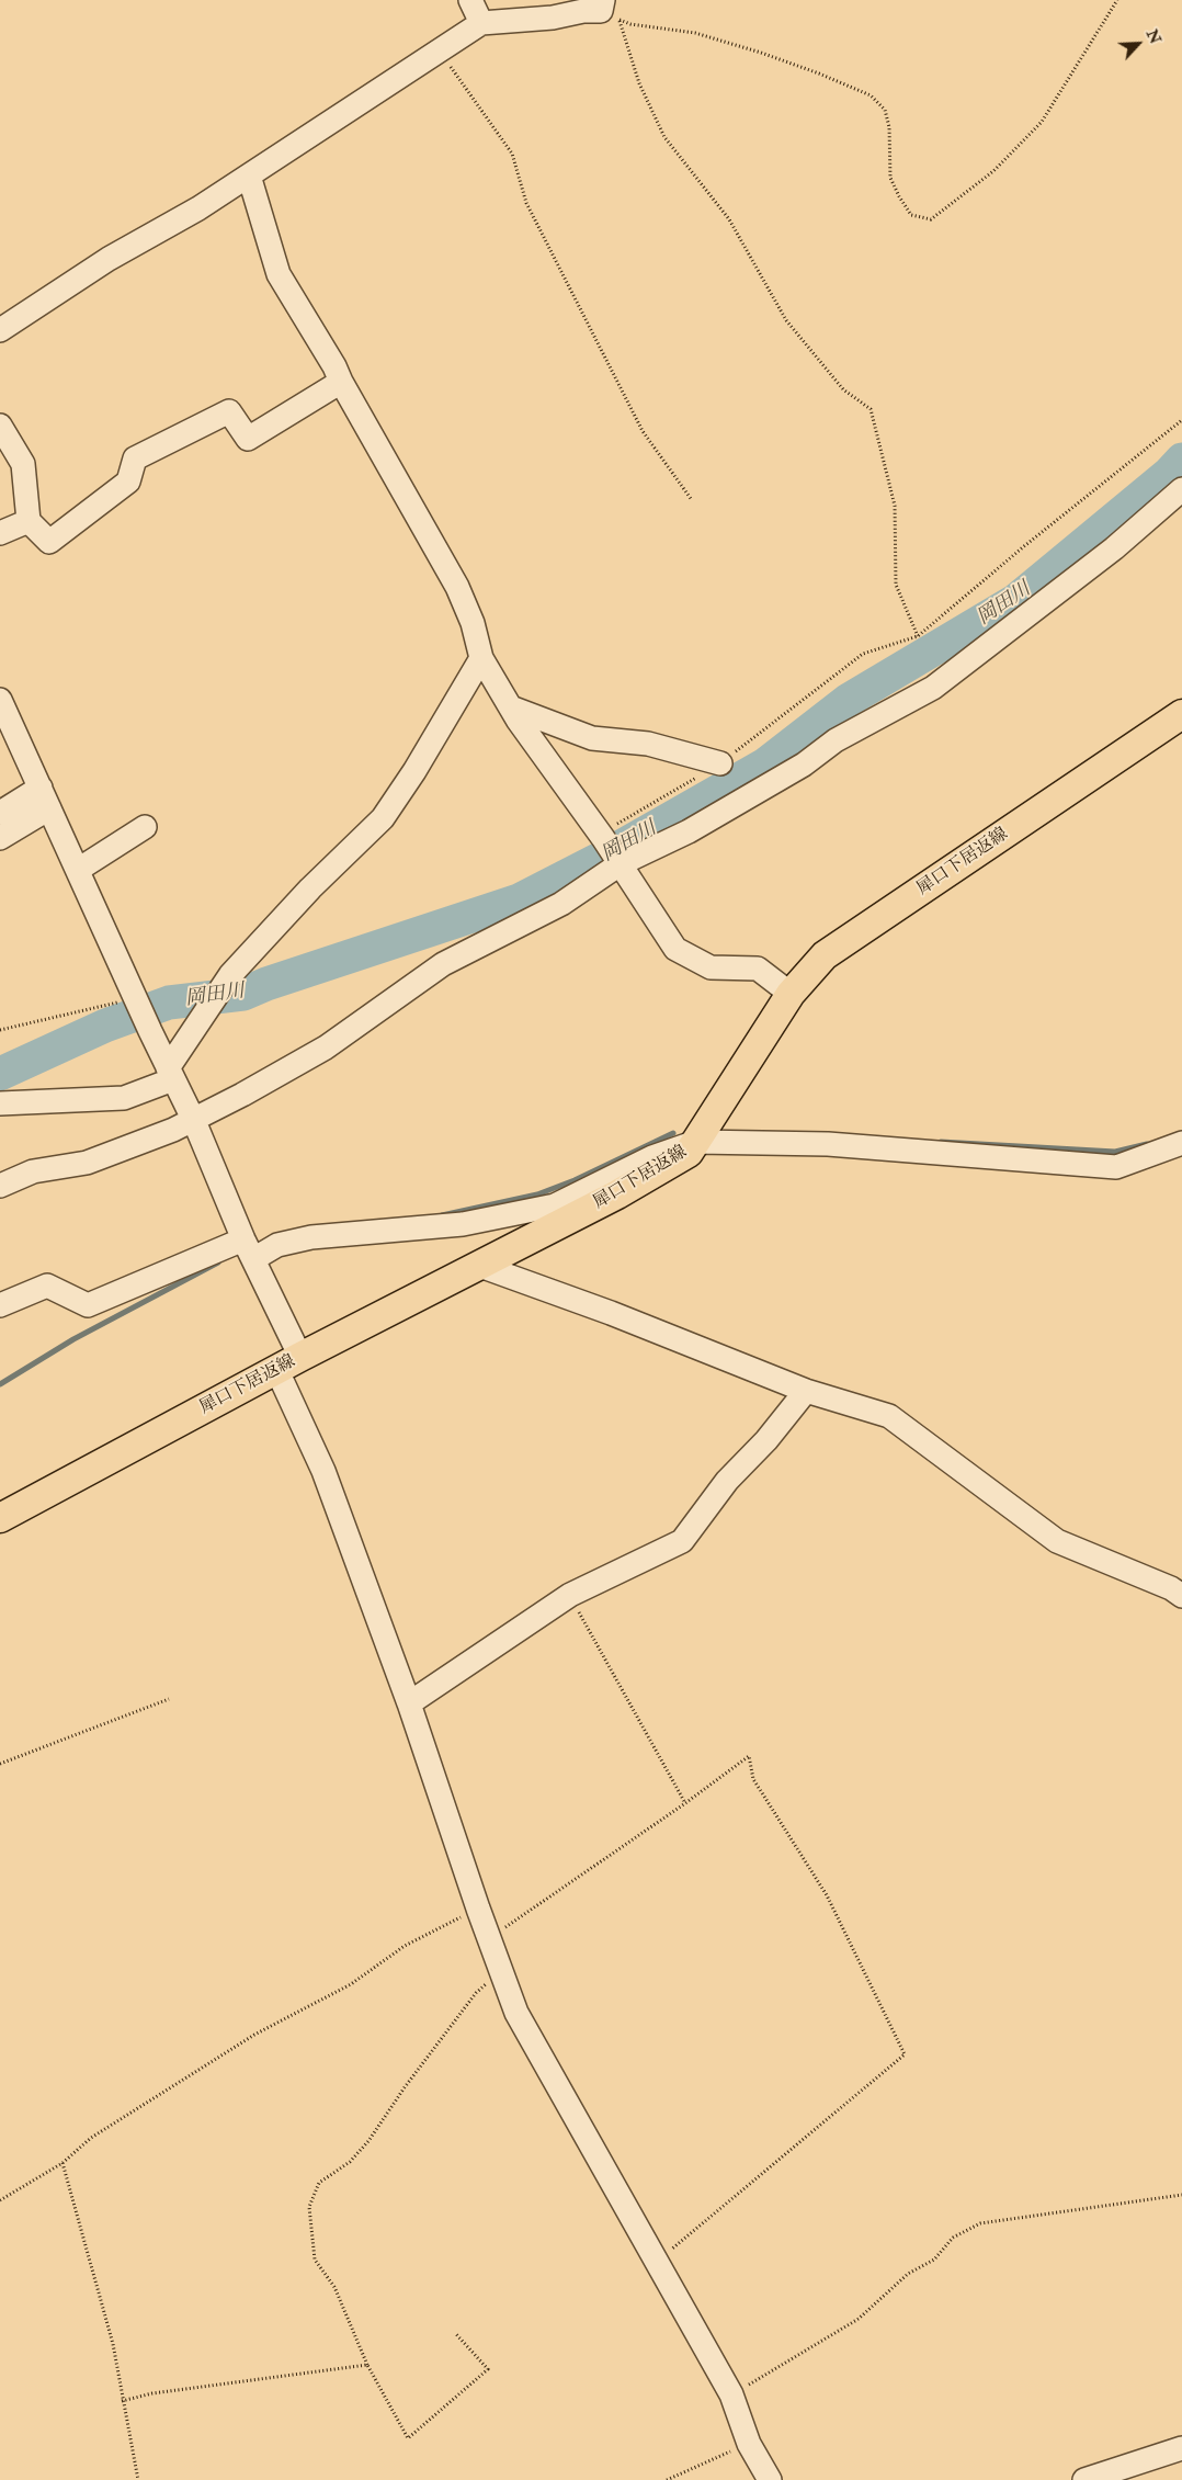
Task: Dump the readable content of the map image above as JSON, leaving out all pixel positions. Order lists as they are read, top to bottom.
{
  "streets": {
    "main road": ["犀口下居返線"]
  },
  "water": ["岡田川"],
  "north": "top right"
}
